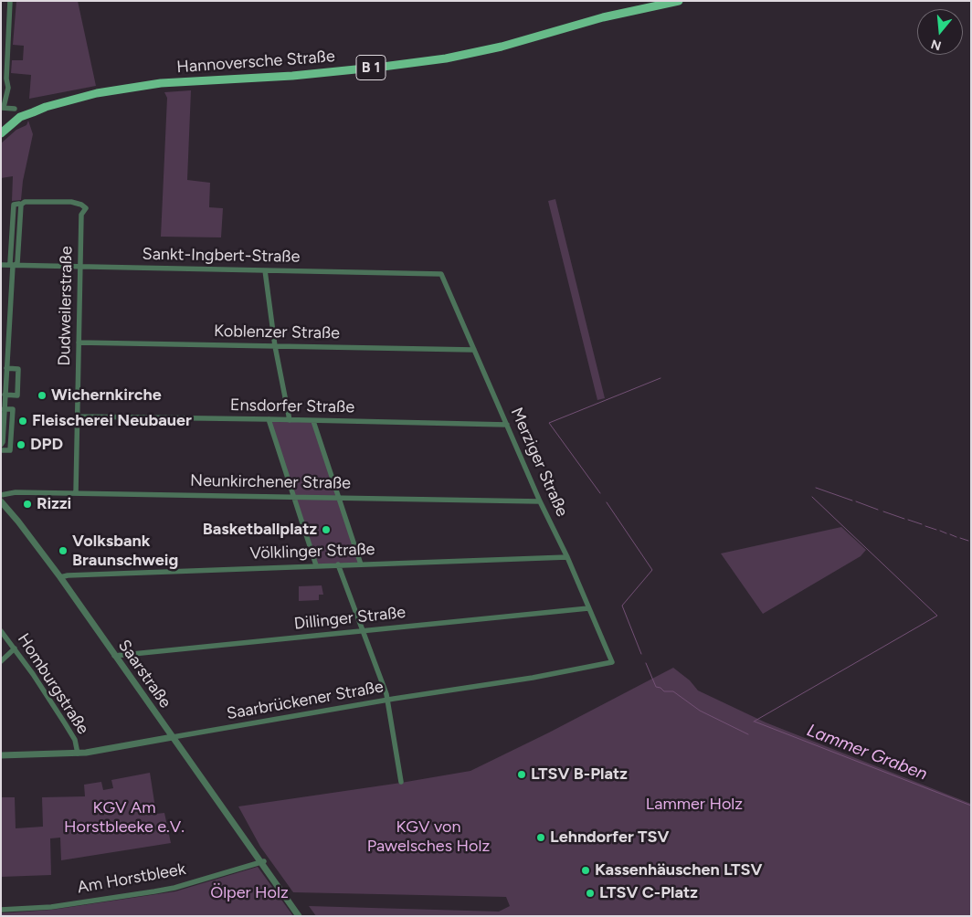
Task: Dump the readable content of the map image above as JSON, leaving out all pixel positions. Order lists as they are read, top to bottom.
{
  "streets": {
    "main road": ["Hannoversche Straße", "B 1"],
    "street": [
      "Sankt-Ingbert-Straße",
      "Dudweilerstraße",
      "Koblenzer Straße",
      "Ensdorfer Straße",
      "Merziger Straße",
      "Neunkirchener Straße",
      "Völklinger Straße",
      "Dillinger Straße",
      "Saarstraße",
      "Homburgstraße",
      "Saarbrückener Straße",
      "Am Horstbleek"
    ]
  },
  "crossings": [
    ["Sankt-Ingbert-Straße", "Dudweilerstraße"],
    ["Sankt-Ingbert-Straße", "Merziger Straße"],
    ["Dudweilerstraße", "Koblenzer Straße"],
    ["Dudweilerstraße", "Ensdorfer Straße"],
    ["Dudweilerstraße", "Neunkirchener Straße"],
    ["Koblenzer Straße", "Merziger Straße"],
    ["Ensdorfer Straße", "Merziger Straße"],
    ["Merziger Straße", "Neunkirchener Straße"],
    ["Merziger Straße", "Völklinger Straße"],
    ["Merziger Straße", "Dillinger Straße"],
    ["Merziger Straße", "Saarbrückener Straße"],
    ["Völklinger Straße", "Saarstraße"],
    ["Dillinger Straße", "Saarstraße"],
    ["Saarstraße", "Saarbrückener Straße"],
    ["Saarstraße", "Am Horstbleek"],
    ["Homburgstraße", "Saarbrückener Straße"]
  ],
  "water": ["Lammer Graben"],
  "parks": [
    "Lammer Holz",
    "KGV Am Horstbleeke e.V.",
    "KGV von Pawelsches Holz",
    "Ölper Holz"
  ],
  "places": [
    "Wichernkirche",
    "Fleischerei Neubauer",
    "DPD",
    "Rizzi",
    "Basketballplatz",
    "Volksbank Braunschweig",
    "LTSV B-Platz",
    "Lehndorfer TSV",
    "Kassenhäuschen LTSV",
    "LTSV C-Platz"
  ],
  "north": "bottom"
}
